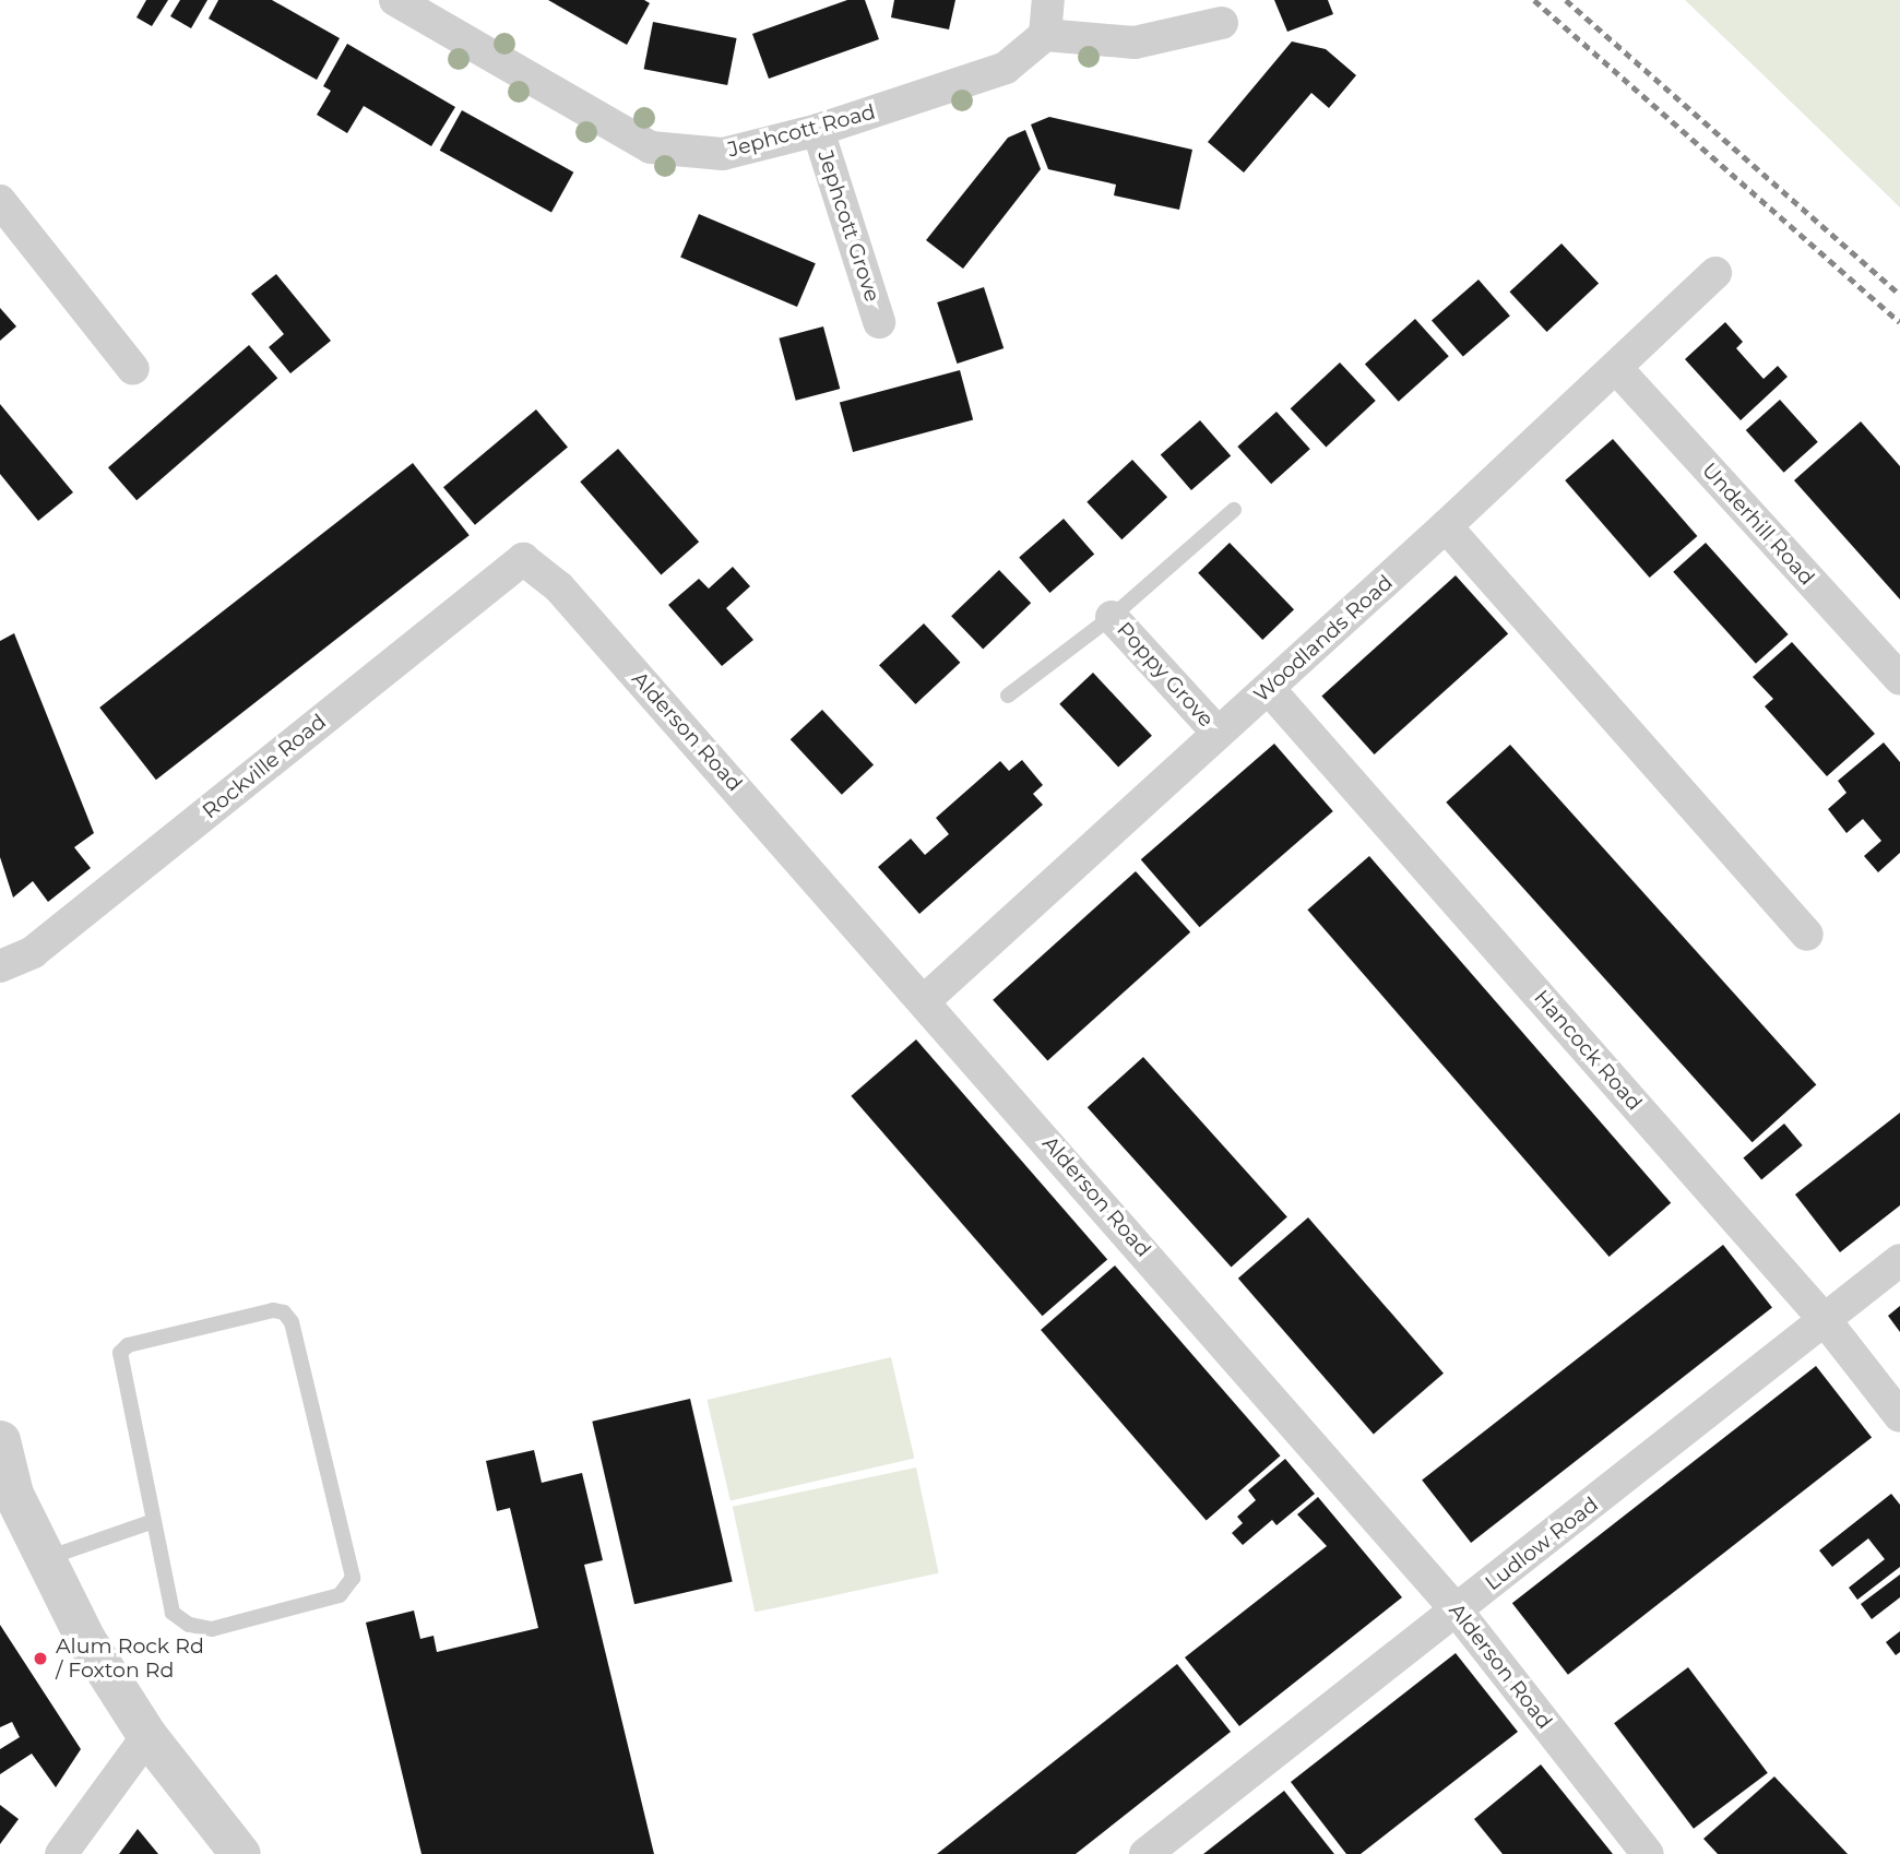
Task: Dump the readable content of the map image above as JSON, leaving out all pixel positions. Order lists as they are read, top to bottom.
{
  "streets": {
    "street": [
      "Jephcott Road",
      "Jephcott Grove",
      "Underhill Road",
      "Woodlands Road",
      "Poppy Grove",
      "Alderson Road",
      "Rockville Road",
      "Hancock Road",
      "Ludlow Road"
    ]
  },
  "crossings": [
    ["Jephcott Road", "Jephcott Grove"],
    ["Underhill Road", "Woodlands Road"],
    ["Woodlands Road", "Poppy Grove"],
    ["Woodlands Road", "Alderson Road"],
    ["Woodlands Road", "Hancock Road"],
    ["Alderson Road", "Rockville Road"],
    ["Alderson Road", "Ludlow Road"],
    ["Hancock Road", "Ludlow Road"]
  ],
  "places": ["Alum Rock Rd / Foxton Rd"]
}
